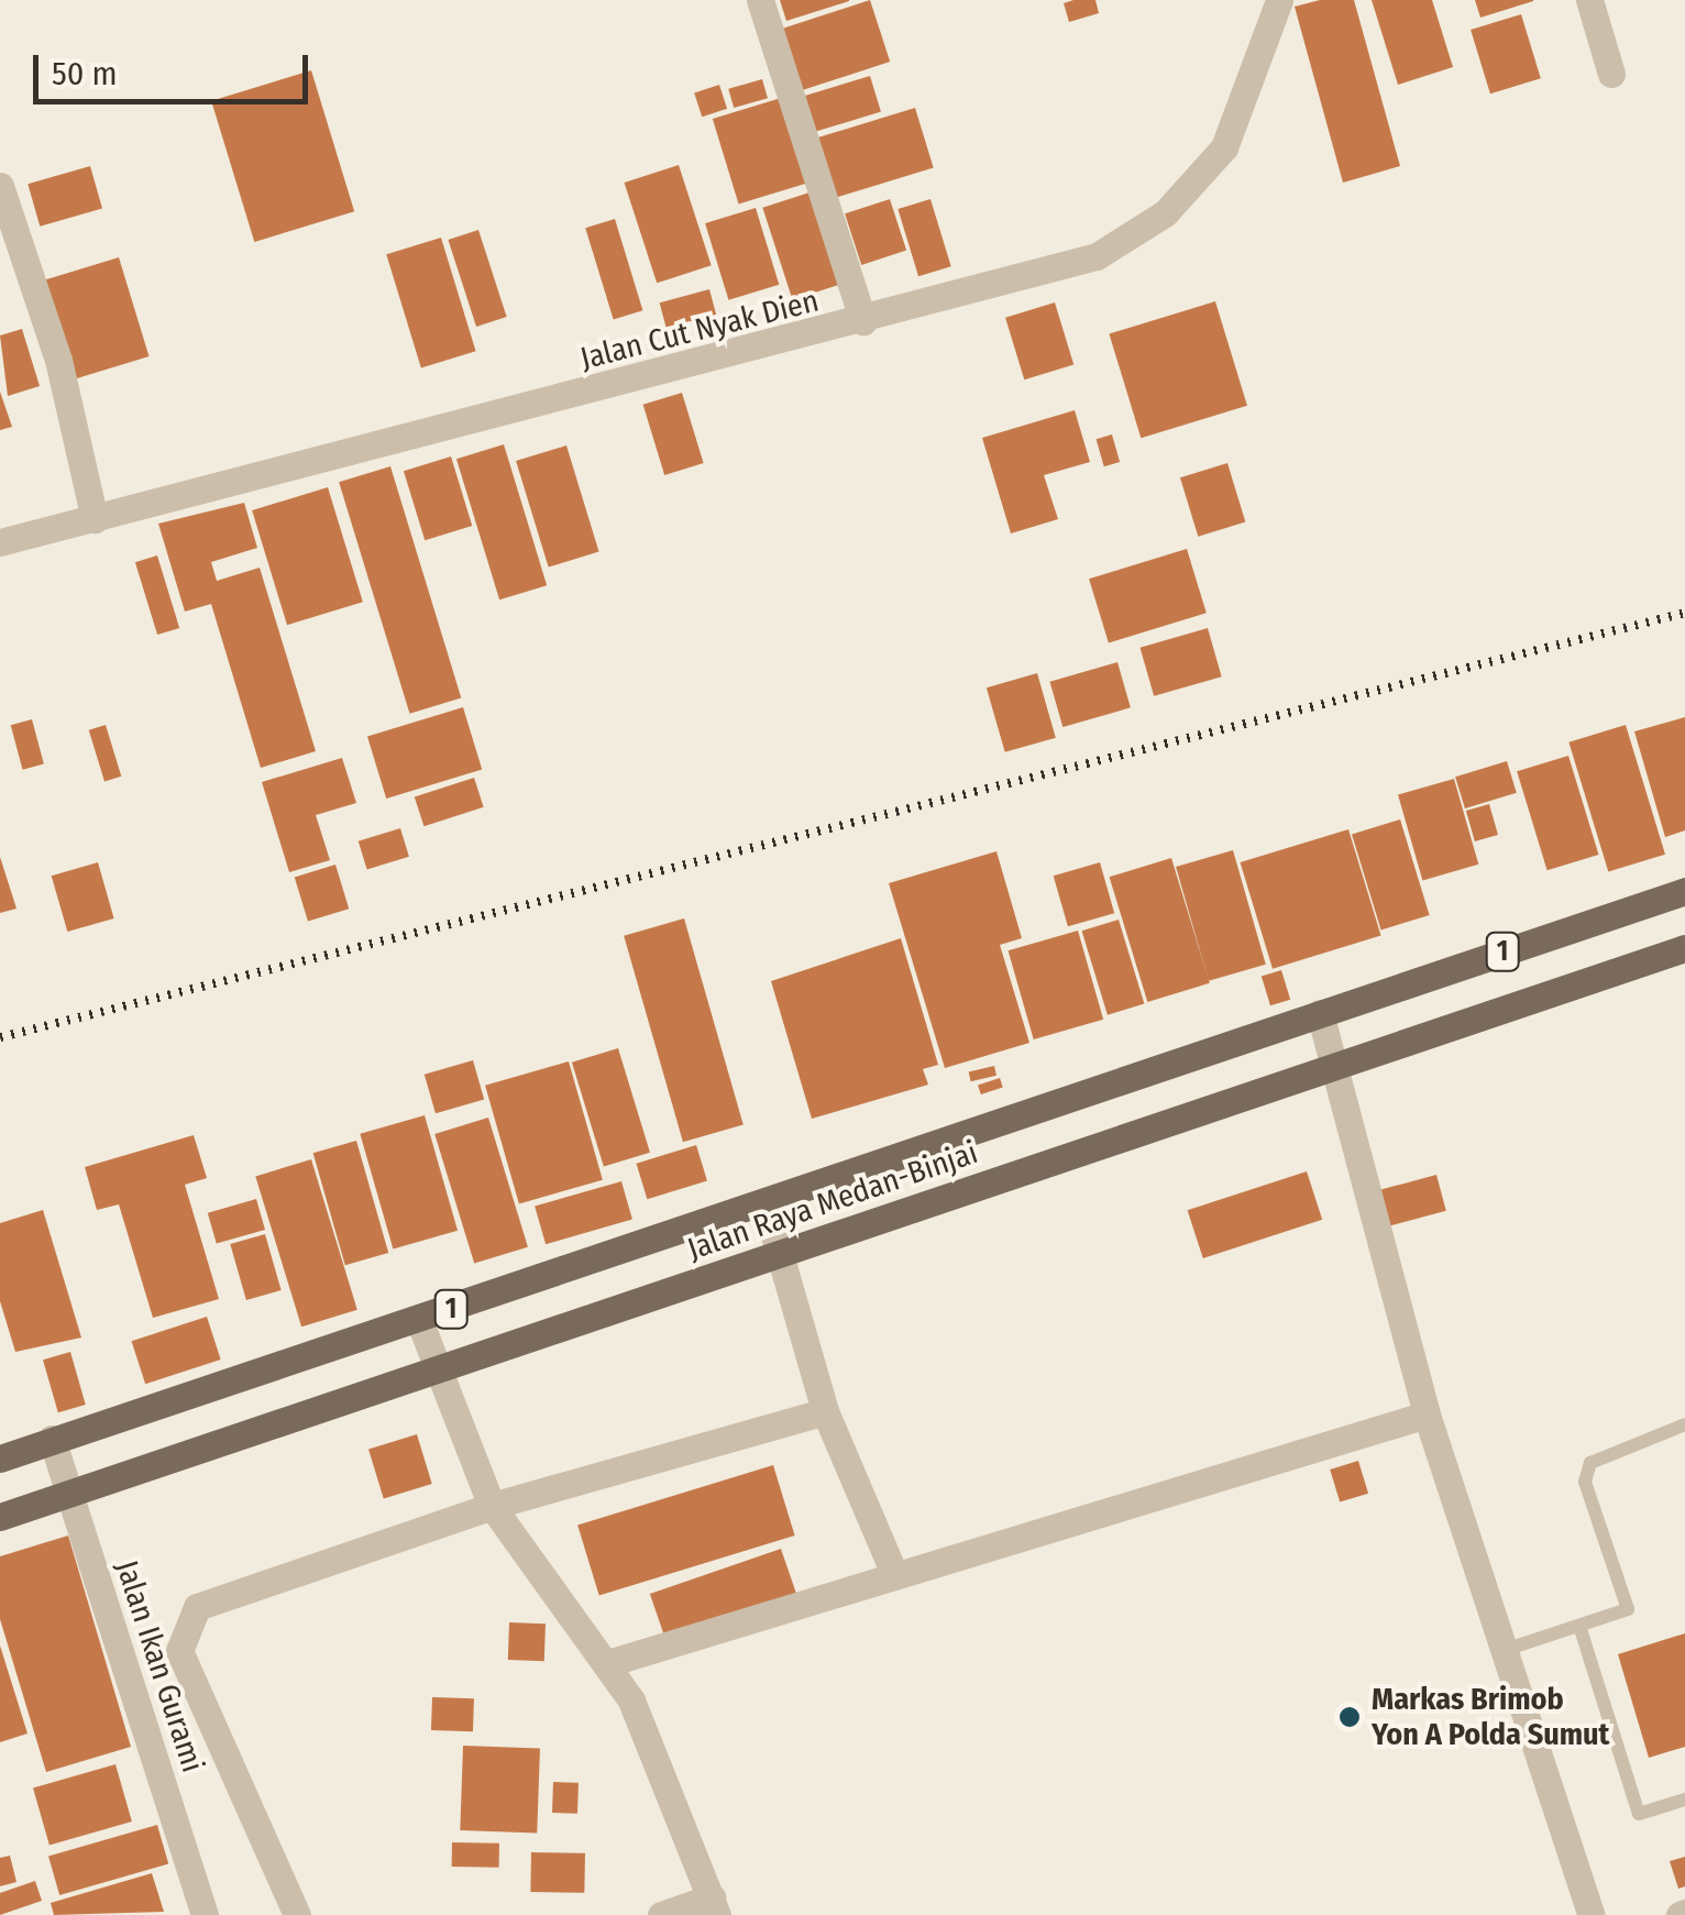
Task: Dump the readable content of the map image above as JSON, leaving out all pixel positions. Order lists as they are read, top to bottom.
{
  "streets": {
    "main road": ["1", "Jalan Raya Medan-Binjai"],
    "street": ["Jalan Cut Nyak Dien", "Jalan Ikan Gurami"]
  },
  "crossings": [
    ["Jalan Raya Medan-Binjai", "Jalan Ikan Gurami"]
  ],
  "places": ["Markas Brimob Yon A Polda Sumut"],
  "scale_bar": "50 m"
}
